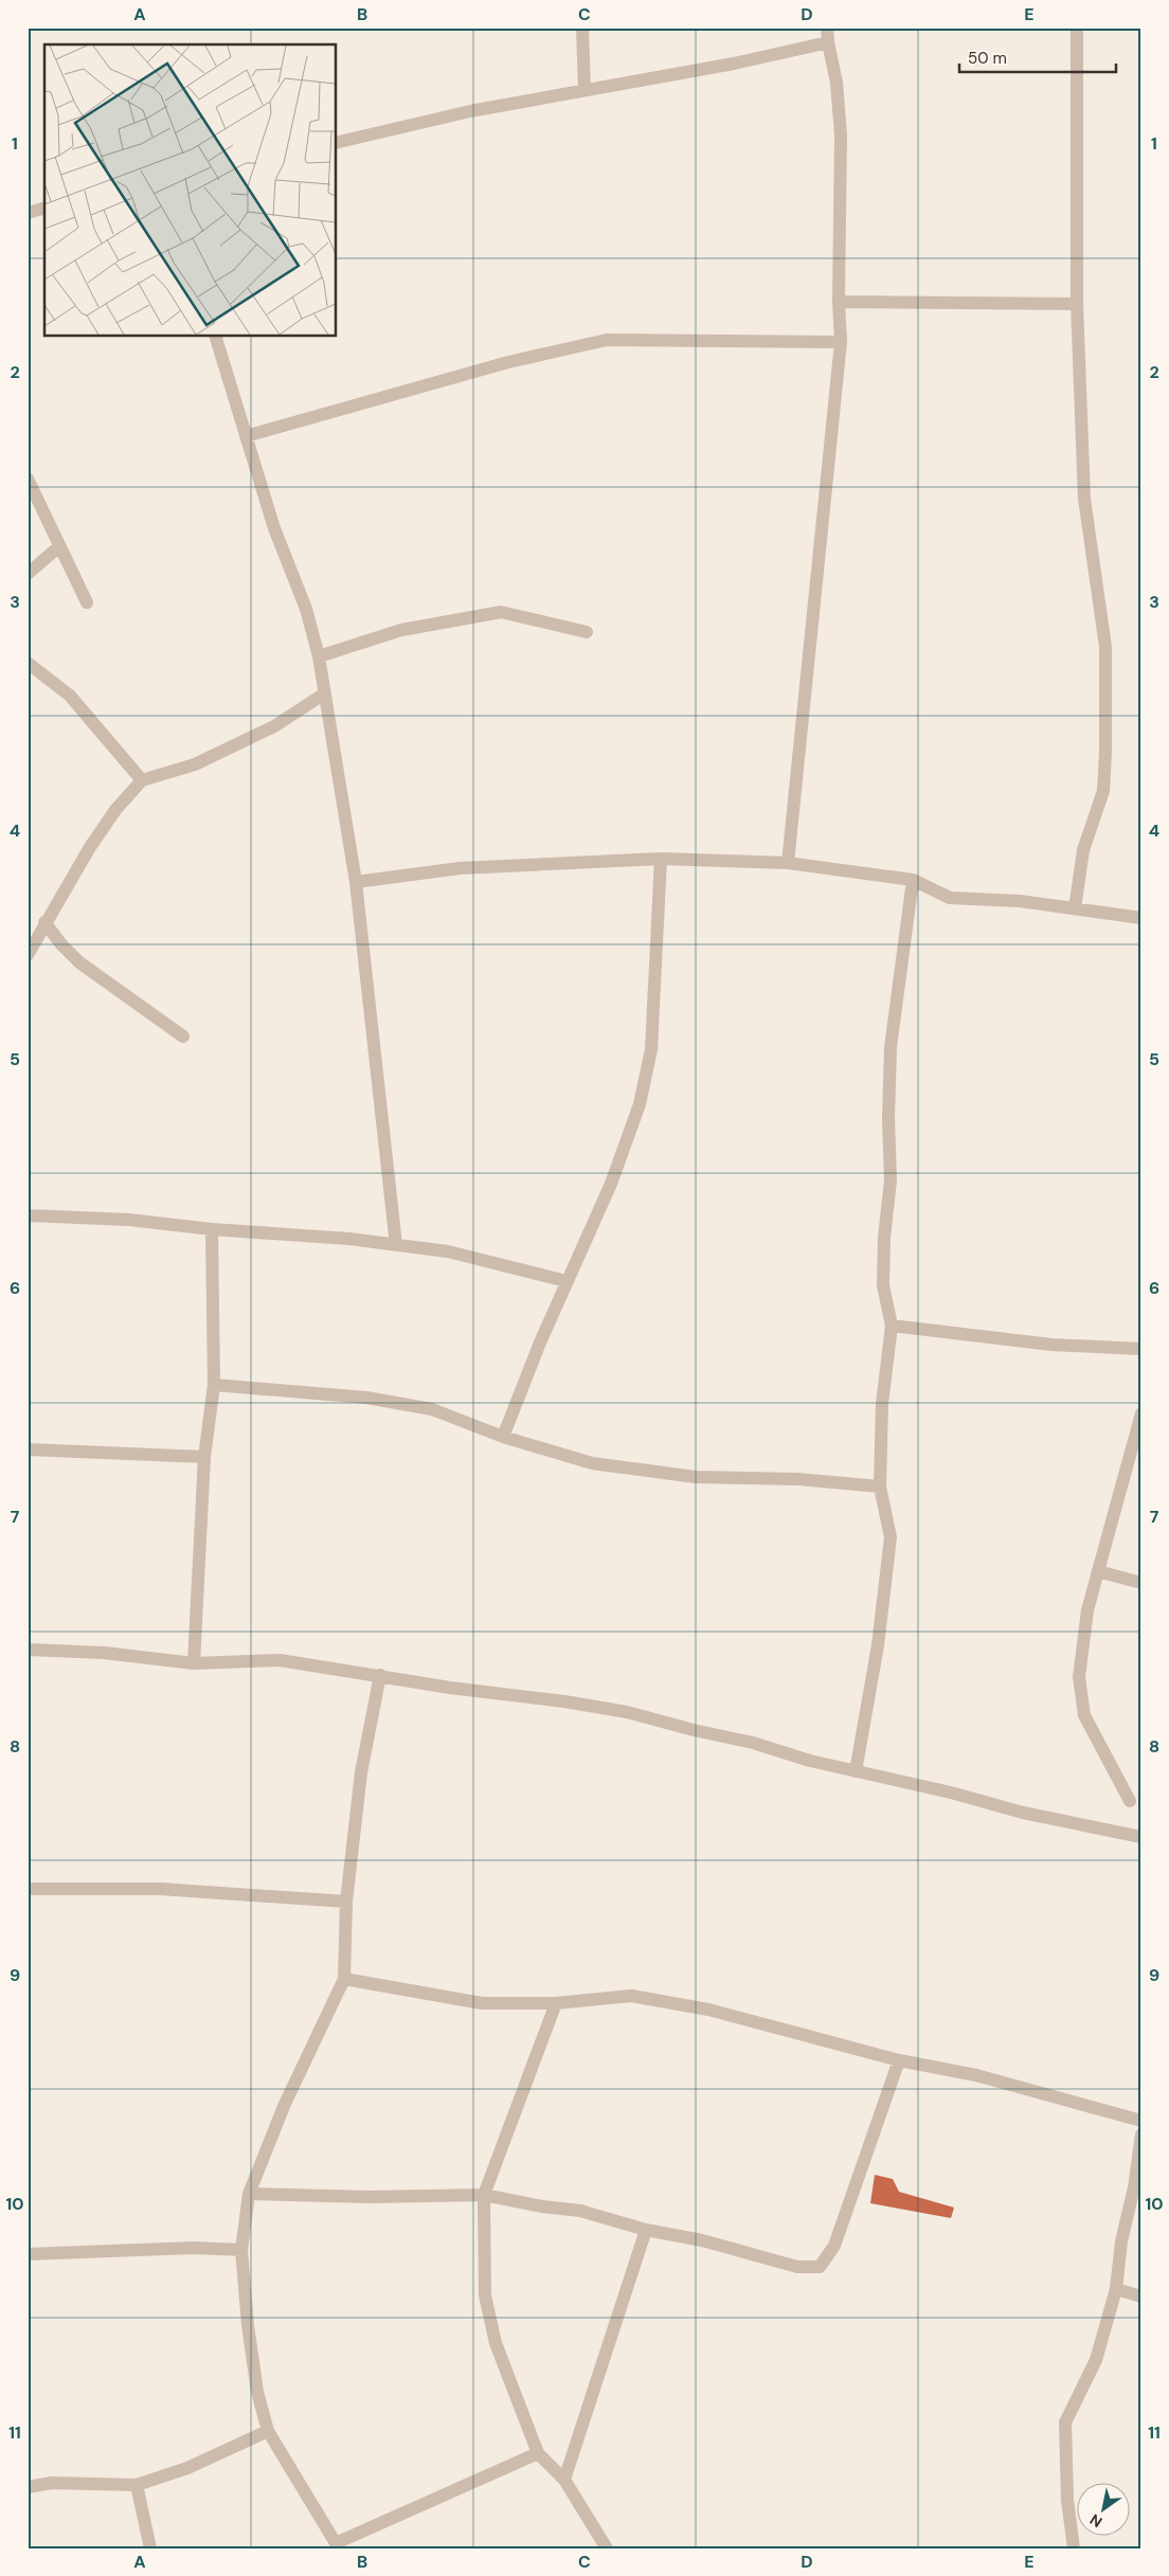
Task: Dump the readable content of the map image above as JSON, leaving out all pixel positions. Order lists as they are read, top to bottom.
{
  "scale_bar": "50 m",
  "north": "bottom left",
  "grid": {
    "columns": [
      "A",
      "B",
      "C",
      "D",
      "E"
    ],
    "rows": [
      "1",
      "2",
      "3",
      "4",
      "5",
      "6",
      "7",
      "8",
      "9",
      "10",
      "11"
    ]
  }
}
